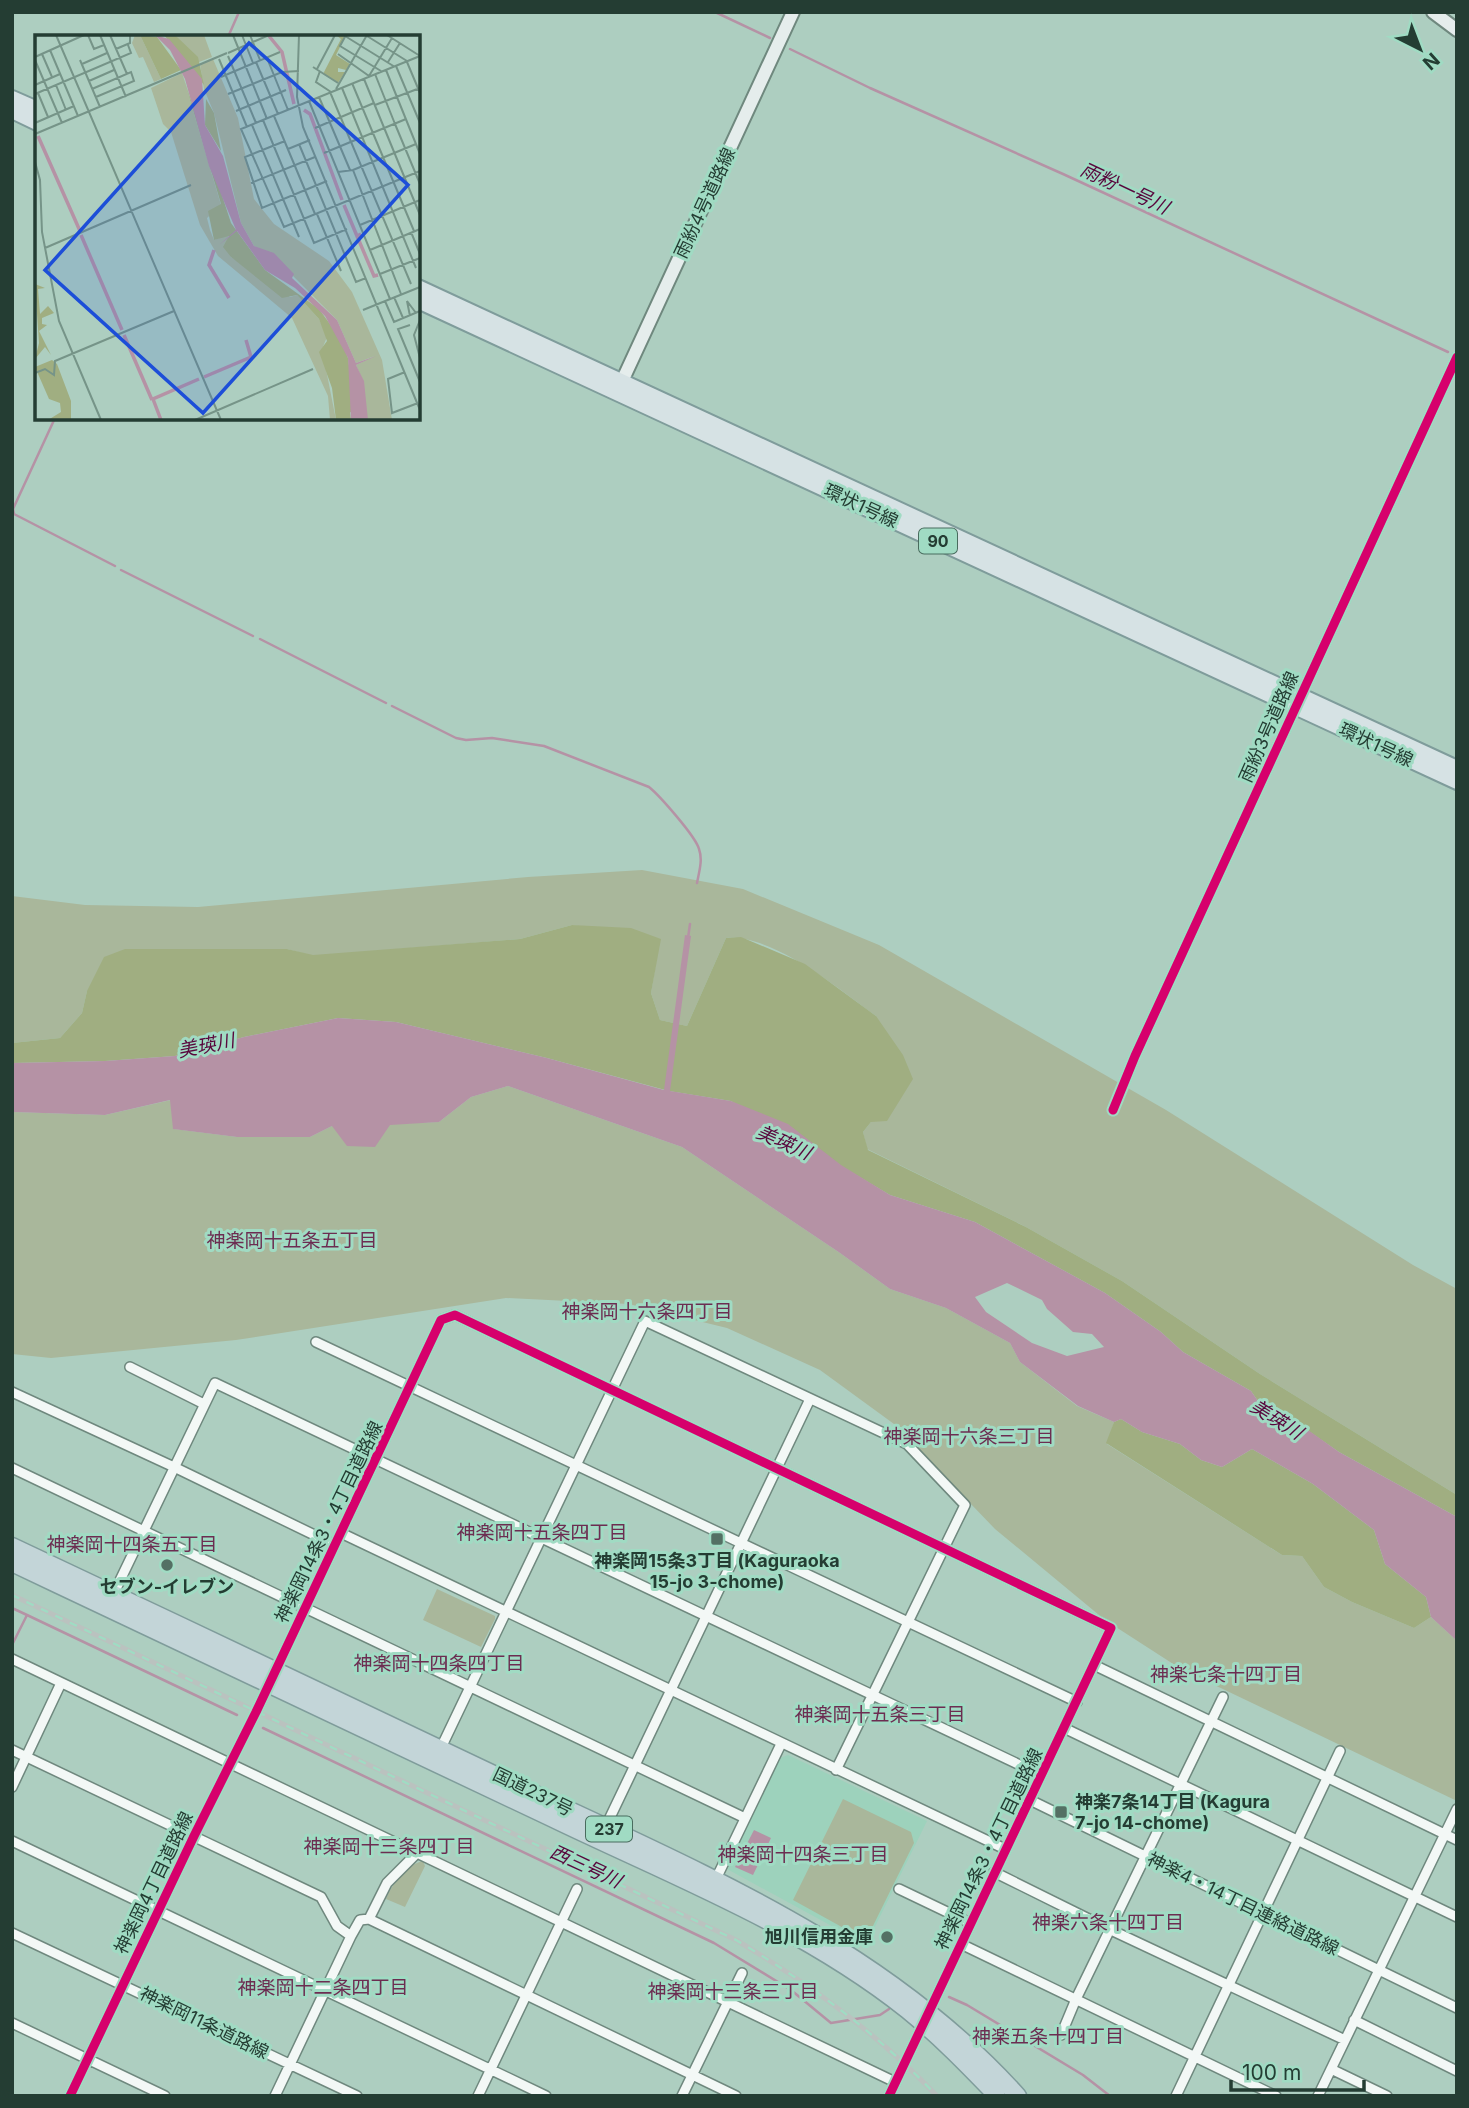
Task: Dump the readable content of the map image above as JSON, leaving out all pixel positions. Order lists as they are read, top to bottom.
{
  "streets": {
    "highway": ["国道237号", "237"],
    "main road": ["環状1号線", "90"],
    "street": [
      "雨紛4号道路線",
      "雨紛3号道路線",
      "神楽岡14条3・4丁目道路線",
      "神楽岡4丁目道路線",
      "神楽4・14丁目連絡道路線",
      "神楽岡11条道路線"
    ]
  },
  "crossings": [
    ["雨紛4号道路線", "環状1号線"],
    ["環状1号線", "雨紛3号道路線"],
    ["神楽岡14条3・4丁目道路線", "国道237号"],
    ["神楽岡14条3・4丁目道路線", "神楽岡4丁目道路線"],
    ["神楽岡14条3・4丁目道路線", "神楽4・14丁目連絡道路線"],
    ["国道237号", "神楽岡4丁目道路線"],
    ["神楽岡4丁目道路線", "神楽岡11条道路線"]
  ],
  "districts": [
    "神楽岡十五条五丁目",
    "神楽岡十六条四丁目",
    "神楽岡十六条三丁目",
    "神楽岡十五条四丁目",
    "神楽岡十四条五丁目",
    "神楽岡十四条四丁目",
    "神楽七条十四丁目",
    "神楽岡十五条三丁目",
    "神楽岡十三条四丁目",
    "神楽岡十四条三丁目",
    "神楽六条十四丁目",
    "神楽岡十二条四丁目",
    "神楽岡十三条三丁目",
    "神楽五条十四丁目"
  ],
  "water": ["雨粉一号川", "美瑛川", "西三号川"],
  "places": {
    "transit": ["神楽岡15条3丁目 (Kaguraoka 15-jo 3-chome)", "神楽7条14丁目 (Kagura 7-jo 14-chome)"],
    "other": ["セブン-イレブン", "旭川信用金庫"]
  },
  "scale_bar": "100 m",
  "north": "bottom right"
}
